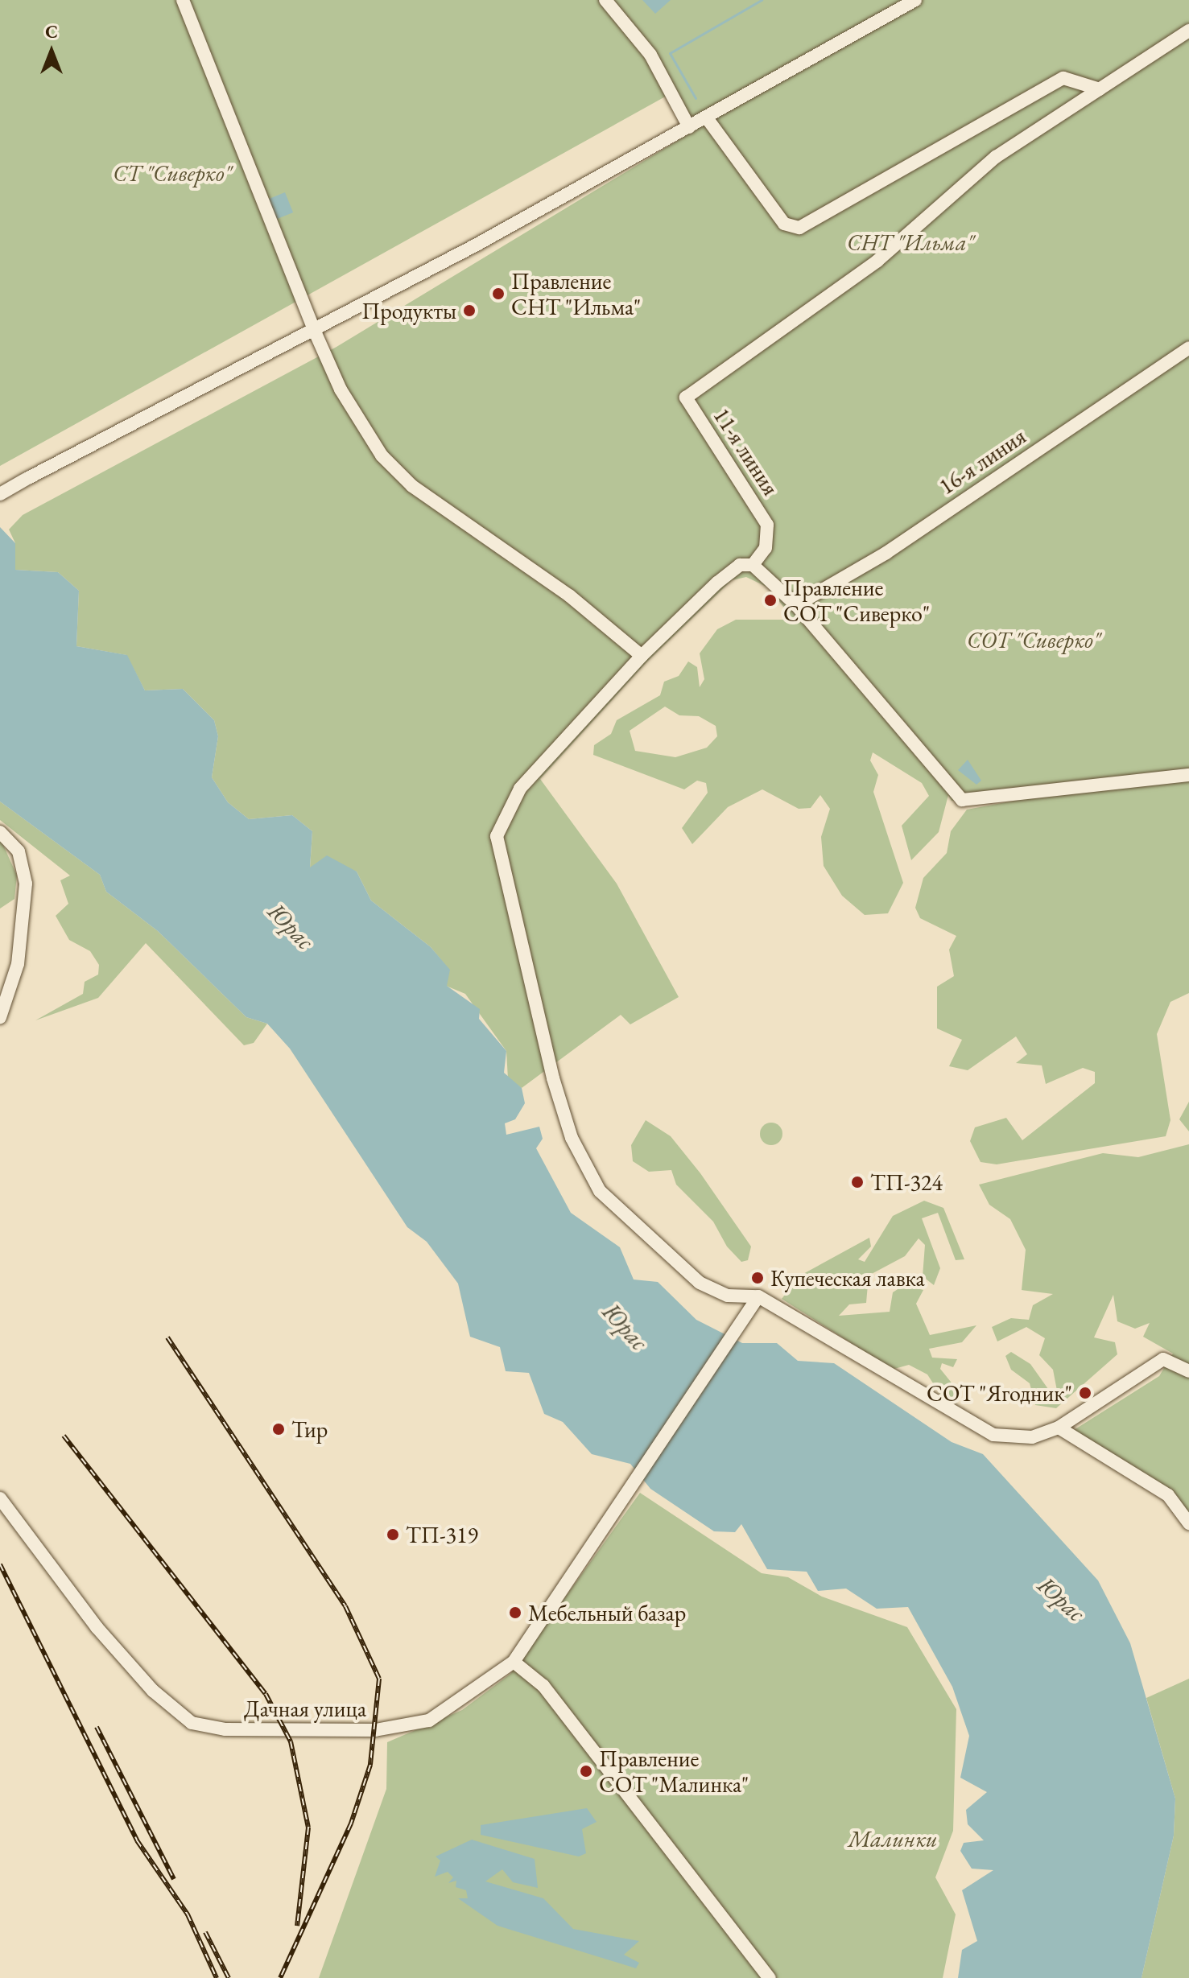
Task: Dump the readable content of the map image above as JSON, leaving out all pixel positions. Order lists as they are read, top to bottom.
{
  "streets": {
    "street": ["11-я линия", "16-я линия", "Дачная улица"]
  },
  "water": ["Юрас"],
  "parks": [
    "СТ \"Сиверко\"",
    "СНТ \"Ильма\"",
    "СОТ \"Сиверко\"",
    "Малинки"
  ],
  "places": [
    "Правление СНТ \"Ильма\"",
    "Продукты",
    "Правление СОТ \"Сиверко\"",
    "ТП-324",
    "Купеческая лавка",
    "СОТ \"Ягодник\"",
    "Тир",
    "ТП-319",
    "Мебельный базар",
    "Правление СОТ \"Малинка\""
  ],
  "north": "top"
}
